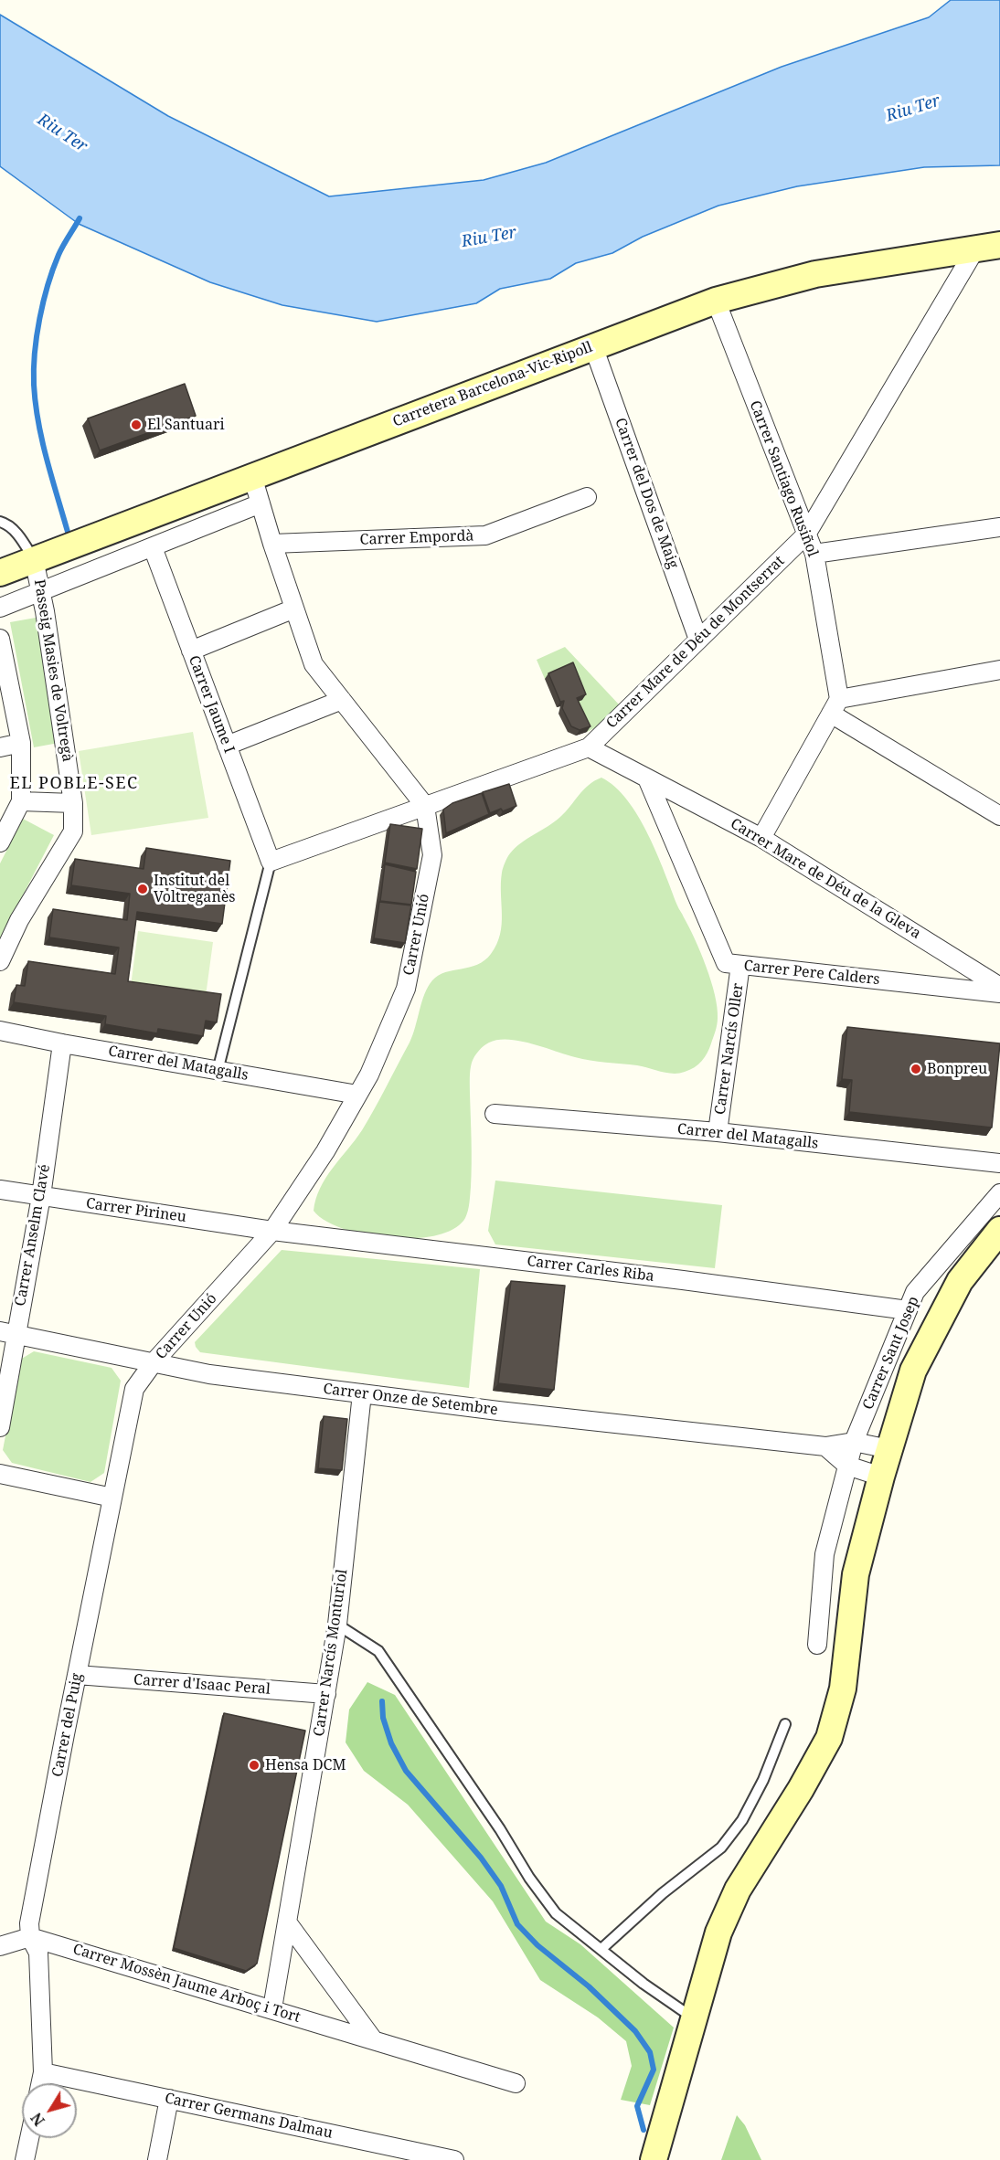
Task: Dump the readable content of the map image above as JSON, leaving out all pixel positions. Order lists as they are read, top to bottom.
{
  "streets": {
    "street": [
      "Carretera Barcelona-Vic-Ripoll",
      "Carrer Santiago Rusiñol",
      "Carrer del Dos de Maig",
      "Carrer Empordà",
      "Carrer Mare de Déu de Montserrat",
      "Passeig Masies de Voltregà",
      "Carrer Jaume I",
      "Carrer Mare de Déu de la Gleva",
      "Carrer Unió",
      "Carrer Pere Calders",
      "Carrer Narcís Oller",
      "Carrer del Matagalls",
      "Carrer Pirineu",
      "Carrer Anselm Clavé",
      "Carrer Carles Riba",
      "Carrer Sant Josep",
      "Carrer Onze de Setembre",
      "Carrer Narcís Monturiol",
      "Carrer d'Isaac Peral",
      "Carrer del Puig",
      "Carrer Mossèn Jaume Arboç i Tort",
      "Carrer Germans Dalmau"
    ]
  },
  "crossings": [
    ["Carretera Barcelona-Vic-Ripoll", "Carrer Santiago Rusiñol"],
    ["Carretera Barcelona-Vic-Ripoll", "Carrer del Dos de Maig"],
    ["Carretera Barcelona-Vic-Ripoll", "Carrer Mare de Déu de Montserrat"],
    ["Carretera Barcelona-Vic-Ripoll", "Passeig Masies de Voltregà"],
    ["Carretera Barcelona-Vic-Ripoll", "Carrer Unió"],
    ["Carrer Santiago Rusiñol", "Carrer Mare de Déu de Montserrat"],
    ["Carrer del Dos de Maig", "Carrer Mare de Déu de Montserrat"],
    ["Carrer Empordà", "Carrer Unió"],
    ["Carrer Mare de Déu de Montserrat", "Carrer Jaume I"],
    ["Carrer Mare de Déu de Montserrat", "Carrer Mare de Déu de la Gleva"],
    ["Carrer Mare de Déu de Montserrat", "Carrer Unió"],
    ["Carrer Mare de Déu de la Gleva", "Carrer Pere Calders"],
    ["Carrer Unió", "Carrer del Matagalls"],
    ["Carrer Unió", "Carrer Pirineu"],
    ["Carrer Unió", "Carrer Carles Riba"],
    ["Carrer Unió", "Carrer Onze de Setembre"],
    ["Carrer Unió", "Carrer del Puig"],
    ["Carrer Pere Calders", "Carrer Narcís Oller"],
    ["Carrer Narcís Oller", "Carrer del Matagalls"],
    ["Carrer del Matagalls", "Carrer Anselm Clavé"],
    ["Carrer Pirineu", "Carrer Anselm Clavé"],
    ["Carrer Pirineu", "Carrer Carles Riba"],
    ["Carrer Anselm Clavé", "Carrer Onze de Setembre"],
    ["Carrer Carles Riba", "Carrer Sant Josep"],
    ["Carrer Sant Josep", "Carrer Onze de Setembre"],
    ["Carrer Onze de Setembre", "Carrer Narcís Monturiol"],
    ["Carrer Onze de Setembre", "Carrer del Puig"],
    ["Carrer Narcís Monturiol", "Carrer d'Isaac Peral"],
    ["Carrer Narcís Monturiol", "Carrer Mossèn Jaume Arboç i Tort"],
    ["Carrer d'Isaac Peral", "Carrer del Puig"],
    ["Carrer del Puig", "Carrer Mossèn Jaume Arboç i Tort"],
    ["Carrer del Puig", "Carrer Germans Dalmau"]
  ],
  "districts": ["EL POBLE-SEC"],
  "water": ["Riu Ter"],
  "places": [
    "El Santuari",
    "Institut del Voltreganès",
    "Bonpreu",
    "Hensa DCM"
  ],
  "north": "bottom left"
}
